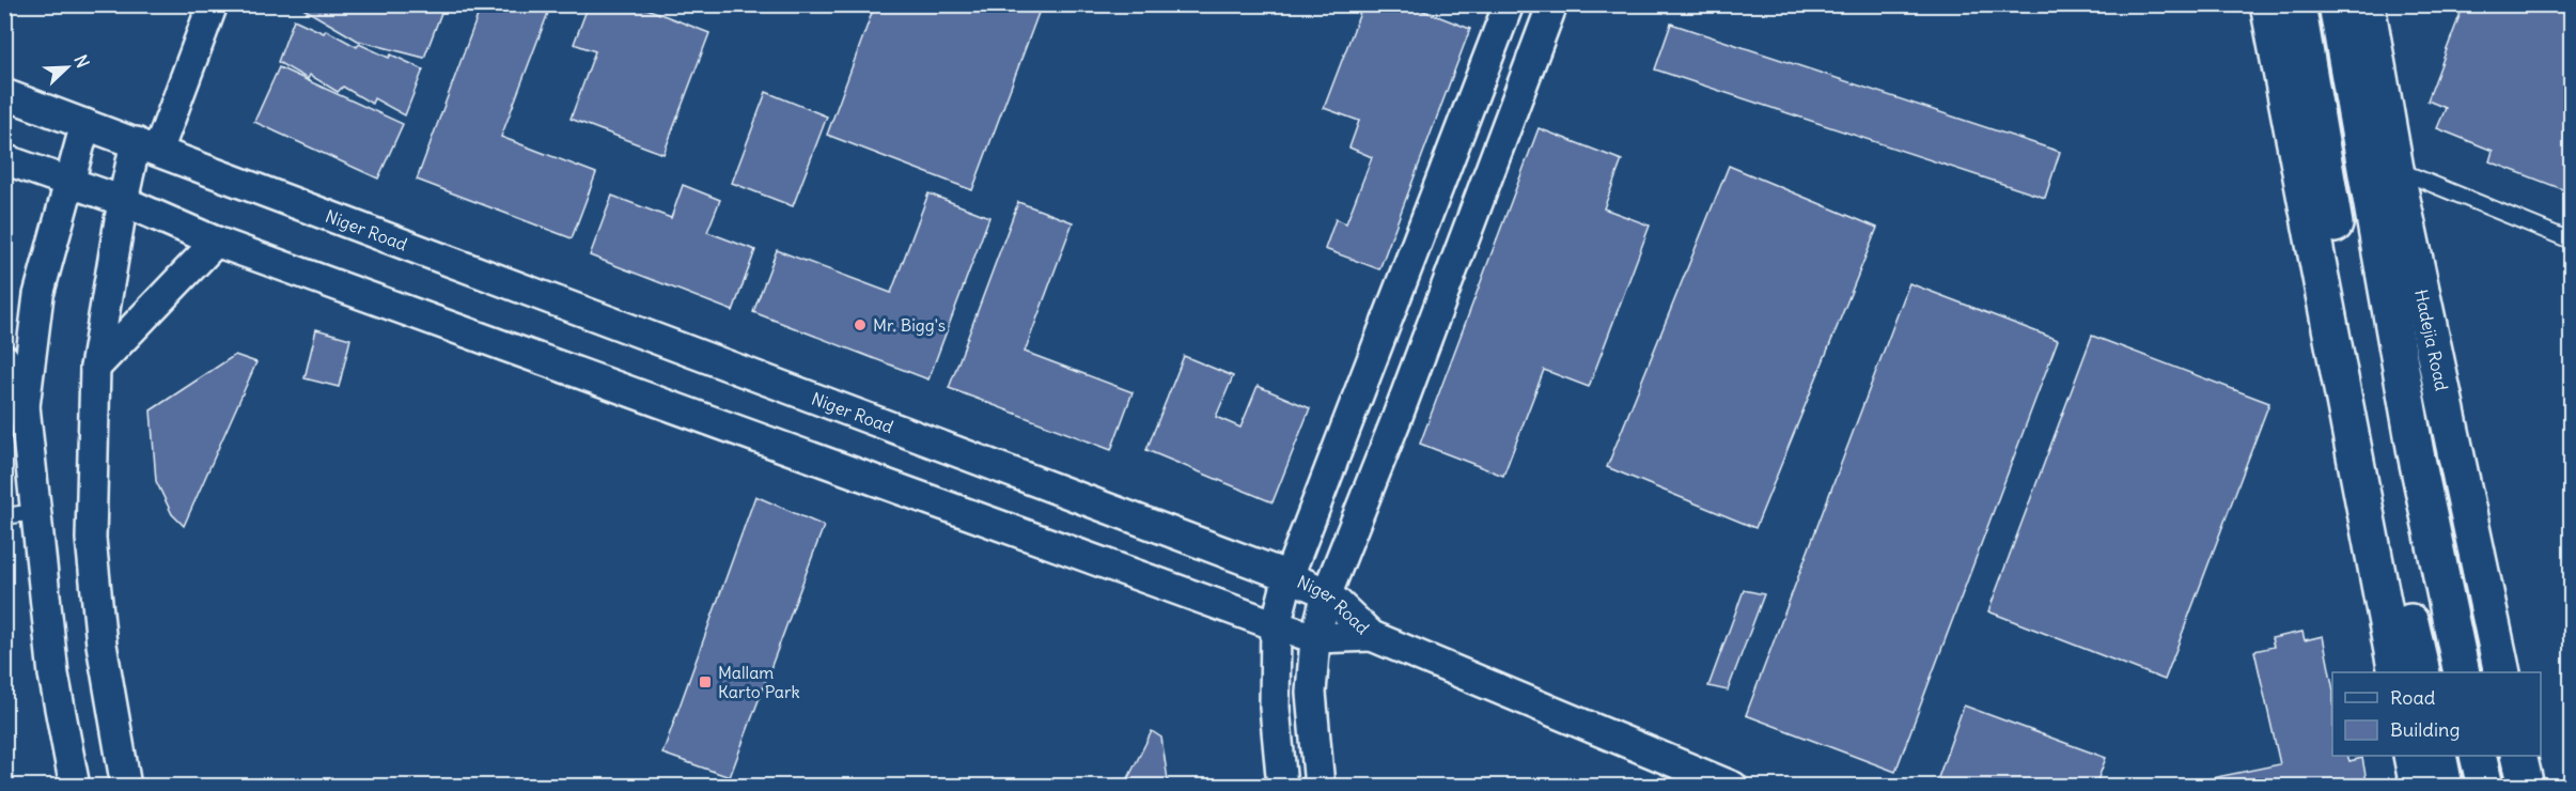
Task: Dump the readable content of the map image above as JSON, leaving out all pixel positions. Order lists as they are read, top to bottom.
{
  "streets": {
    "main road": ["Hadejia Road"],
    "street": ["Niger Road"]
  },
  "places": {
    "other": ["Mr. Bigg's"],
    "transit": ["Mallam Karto Park"]
  },
  "legend": ["Road", "Building"],
  "north": "top right"
}
